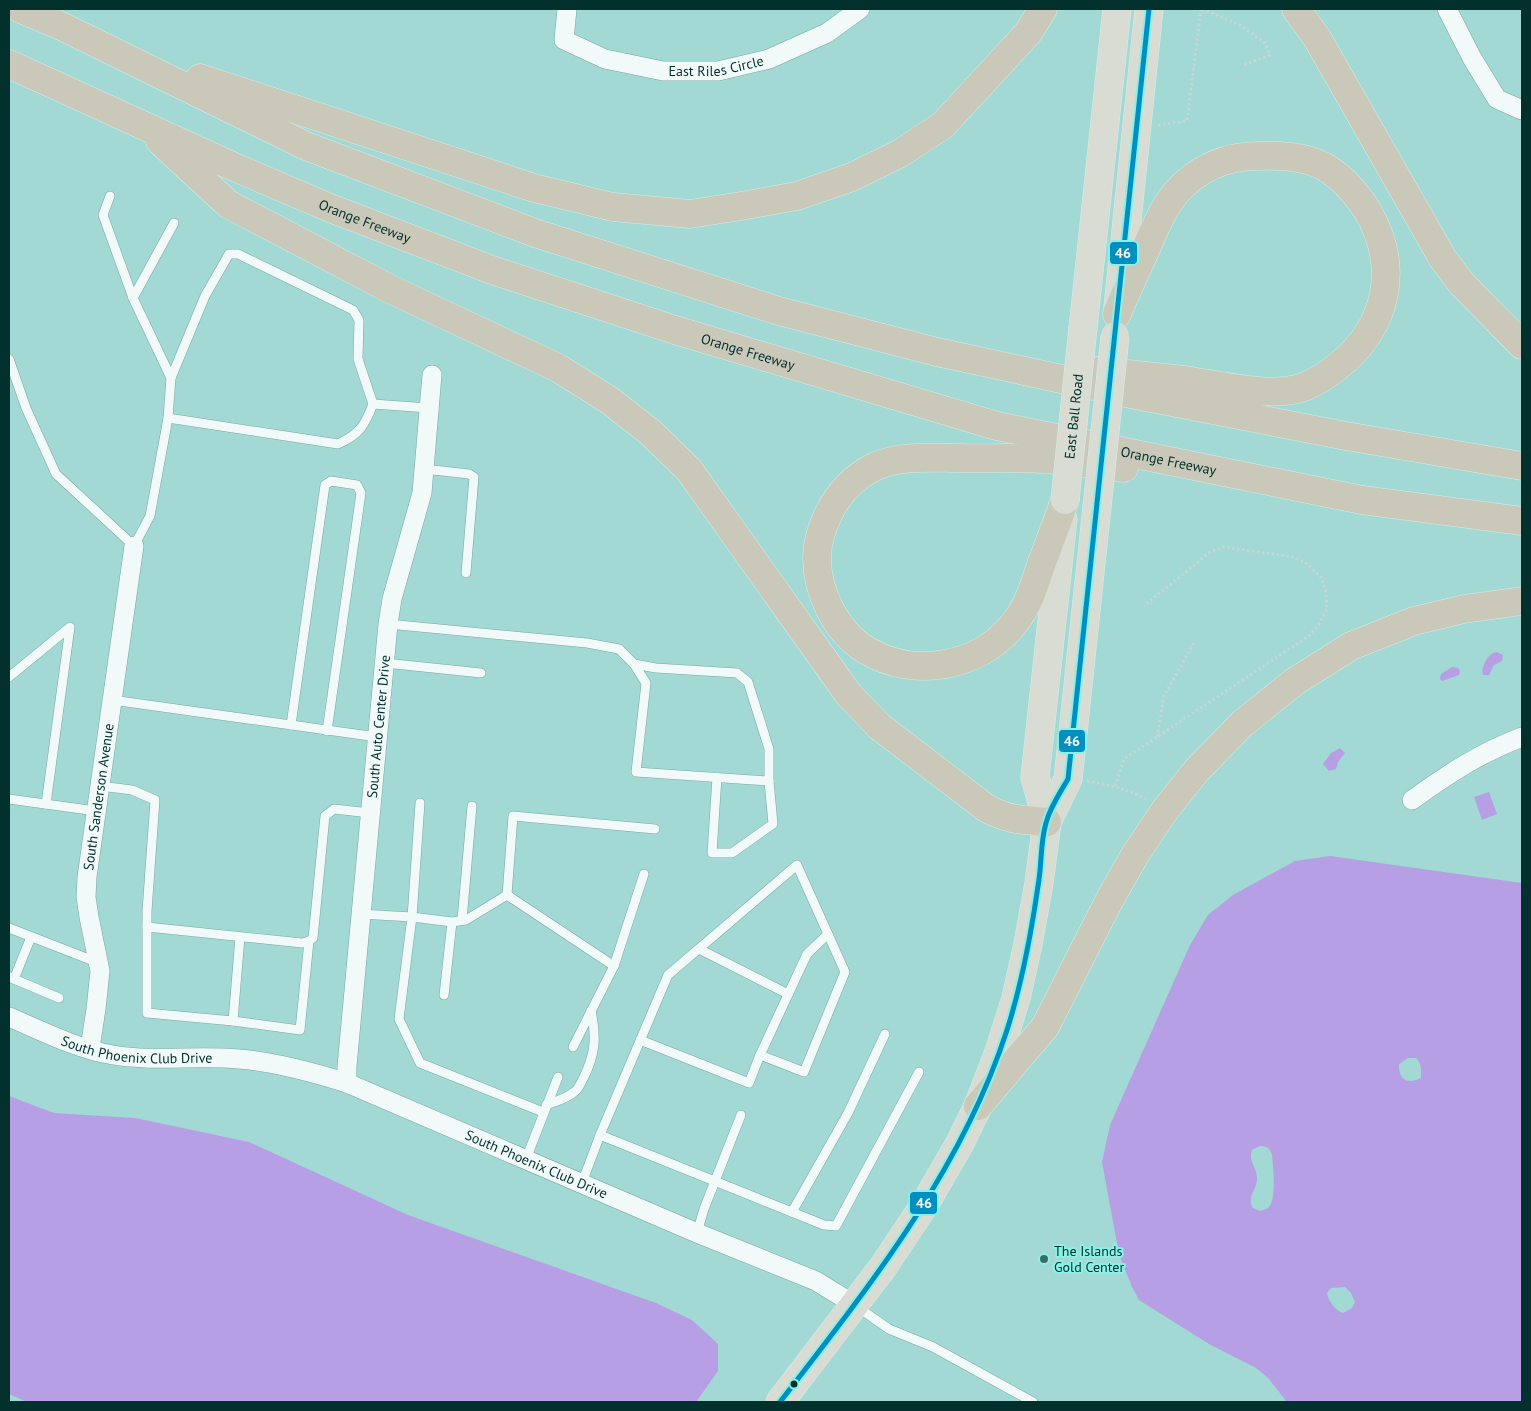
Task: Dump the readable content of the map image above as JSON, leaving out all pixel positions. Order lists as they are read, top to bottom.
{
  "streets": {
    "highway": ["Orange Freeway"],
    "main road": ["East Ball Road"],
    "street": [
      "East Riles Circle",
      "South Auto Center Drive",
      "South Sanderson Avenue",
      "South Phoenix Club Drive"
    ]
  },
  "crossings": [
    ["East Ball Road", "South Phoenix Club Drive"],
    ["South Auto Center Drive", "South Phoenix Club Drive"],
    ["South Sanderson Avenue", "South Phoenix Club Drive"]
  ],
  "places": ["The Islands Gold Center"],
  "lines": ["transit line 46"]
}
